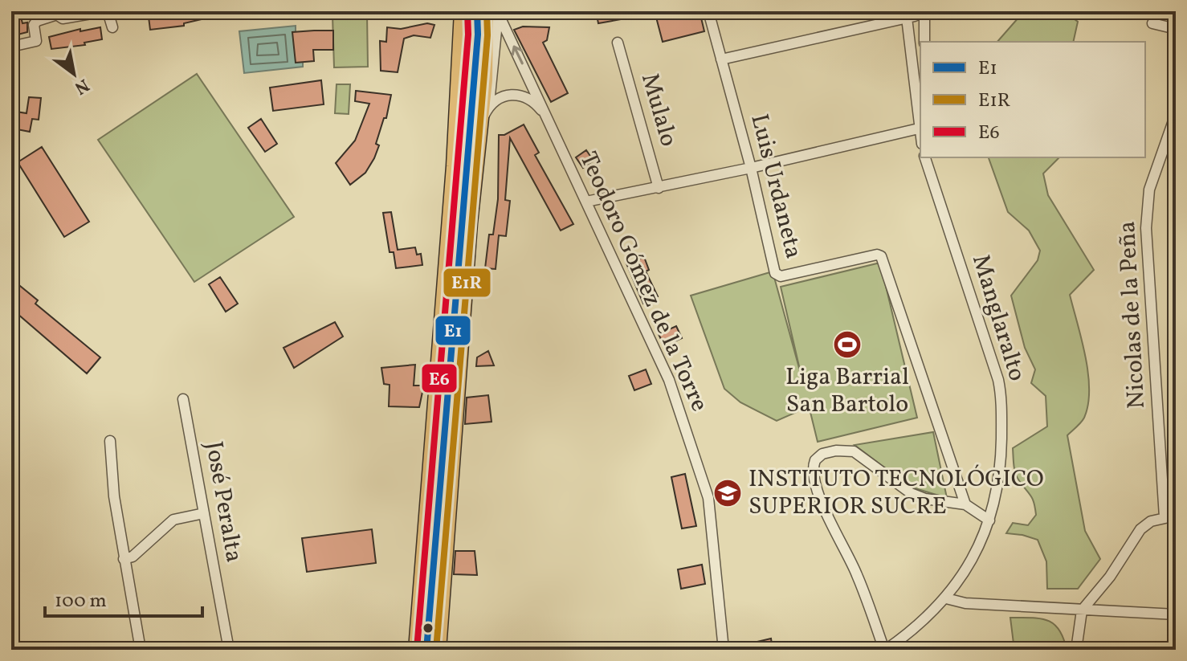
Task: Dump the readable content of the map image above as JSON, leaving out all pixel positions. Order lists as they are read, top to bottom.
{
  "streets": {
    "street": [
      "Mulalo",
      "Luis Urdaneta",
      "Teodoro Gómez de la Torre",
      "Nicolas de la Peña",
      "Manglaralto",
      "José Peralta"
    ]
  },
  "places": {
    "sports": ["Liga Barrial San Bartolo"],
    "school or university": ["INSTITUTO TECNOLÓGICO SUPERIOR SUCRE"]
  },
  "lines": ["transit line E1", "transit line E1R", "transit line E6"],
  "legend": ["E1", "E1R", "E6"],
  "scale_bar": "100 m",
  "north": "bottom right"
}
